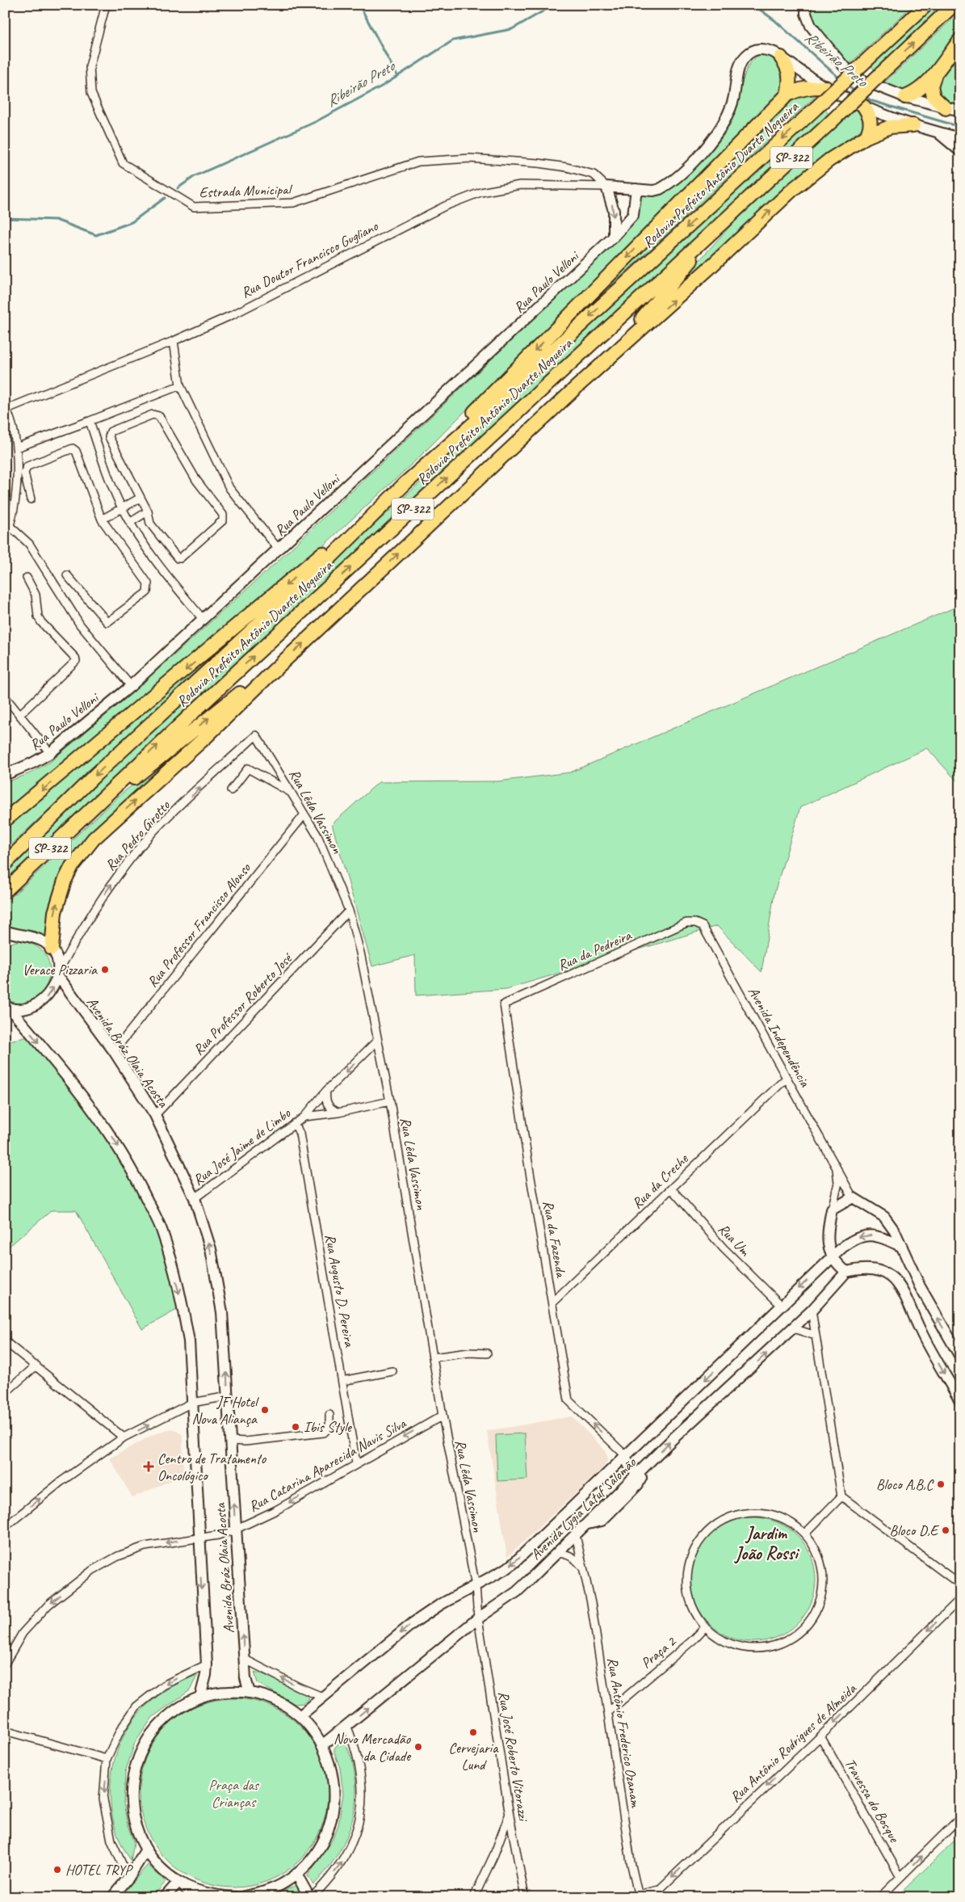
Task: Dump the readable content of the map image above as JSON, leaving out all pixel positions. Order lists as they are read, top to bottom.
{
  "streets": {
    "highway": ["SP-322", "Rodovia Prefeito Antônio Duarte Nogueira"],
    "main road": [
      "Rua Doutor Francisco Gugliano",
      "Rua Paulo Velloni",
      "Avenida Bráz Olaia Acosta",
      "Avenida Lygia Latuf Salomão"
    ],
    "street": [
      "Estrada Municipal",
      "Rua Lêda Vassimon",
      "Rua Pedro Girotto",
      "Rua Professor Francisco Alonso",
      "Rua da Pedreira",
      "Rua Professor Roberto José",
      "Avenida Independência",
      "Rua José Jaime de Limbo",
      "Rua da Creche",
      "Rua da Fazenda",
      "Rua Um",
      "Rua Augusto D. Pereira",
      "Rua Catarina Aparecida Navis Silva",
      "Praça 2",
      "Rua Antônio Frederico Ozanam",
      "Rua Antônio Rodrigues de Almeida",
      "Rua José Roberto Vitorazzi",
      "Travessa do Bosque"
    ]
  },
  "crossings": [
    ["Estrada Municipal", "Rua Doutor Francisco Gugliano"],
    ["Rua Doutor Francisco Gugliano", "Rua Paulo Velloni"],
    ["Rua Lêda Vassimon", "Rua Pedro Girotto"],
    ["Rua Lêda Vassimon", "Rua Professor Francisco Alonso"],
    ["Rua Lêda Vassimon", "Rua Professor Roberto José"],
    ["Rua Lêda Vassimon", "Rua José Jaime de Limbo"],
    ["Rua Lêda Vassimon", "Rua Catarina Aparecida Navis Silva"],
    ["Rua Lêda Vassimon", "Avenida Lygia Latuf Salomão"],
    ["Rua Lêda Vassimon", "Rua José Roberto Vitorazzi"],
    ["Rua Pedro Girotto", "Avenida Bráz Olaia Acosta"],
    ["Rua Professor Francisco Alonso", "Avenida Bráz Olaia Acosta"],
    ["Rua da Pedreira", "Avenida Independência"],
    ["Rua da Pedreira", "Rua da Fazenda"],
    ["Rua Professor Roberto José", "Avenida Bráz Olaia Acosta"],
    ["Avenida Independência", "Rua da Creche"],
    ["Avenida Bráz Olaia Acosta", "Rua José Jaime de Limbo"],
    ["Avenida Bráz Olaia Acosta", "Rua Catarina Aparecida Navis Silva"],
    ["Rua José Jaime de Limbo", "Rua Augusto D. Pereira"],
    ["Rua da Creche", "Rua da Fazenda"],
    ["Rua da Creche", "Rua Um"],
    ["Rua da Fazenda", "Avenida Lygia Latuf Salomão"],
    ["Rua Um", "Avenida Lygia Latuf Salomão"],
    ["Rua Augusto D. Pereira", "Rua Catarina Aparecida Navis Silva"],
    ["Avenida Lygia Latuf Salomão", "Rua Antônio Frederico Ozanam"],
    ["Avenida Lygia Latuf Salomão", "Rua José Roberto Vitorazzi"],
    ["Praça 2", "Rua Antônio Frederico Ozanam"],
    ["Rua Antônio Frederico Ozanam", "Rua Antônio Rodrigues de Almeida"],
    ["Rua Antônio Rodrigues de Almeida", "Travessa do Bosque"]
  ],
  "one_way": [
    "Rua Pedro Girotto",
    "Rua da Fazenda",
    "Rua Catarina Aparecida Navis Silva",
    "Rua Antônio Rodrigues de Almeida"
  ],
  "districts": ["Jardim João Rossi"],
  "water": ["Ribeirão Preto"],
  "parks": ["Praça das Crianças"],
  "places": {
    "other": [
      "Verace Pizzaria",
      "JF Hotel Nova Aliança",
      "Ibis Style",
      "Bloco A,B,C",
      "Bloco D,E",
      "Cervejaria Lund",
      "Novo Mercadão da Cidade",
      "HOTEL TRYP"
    ],
    "health": ["Centro de Tratamento Oncológico"]
  }
}
